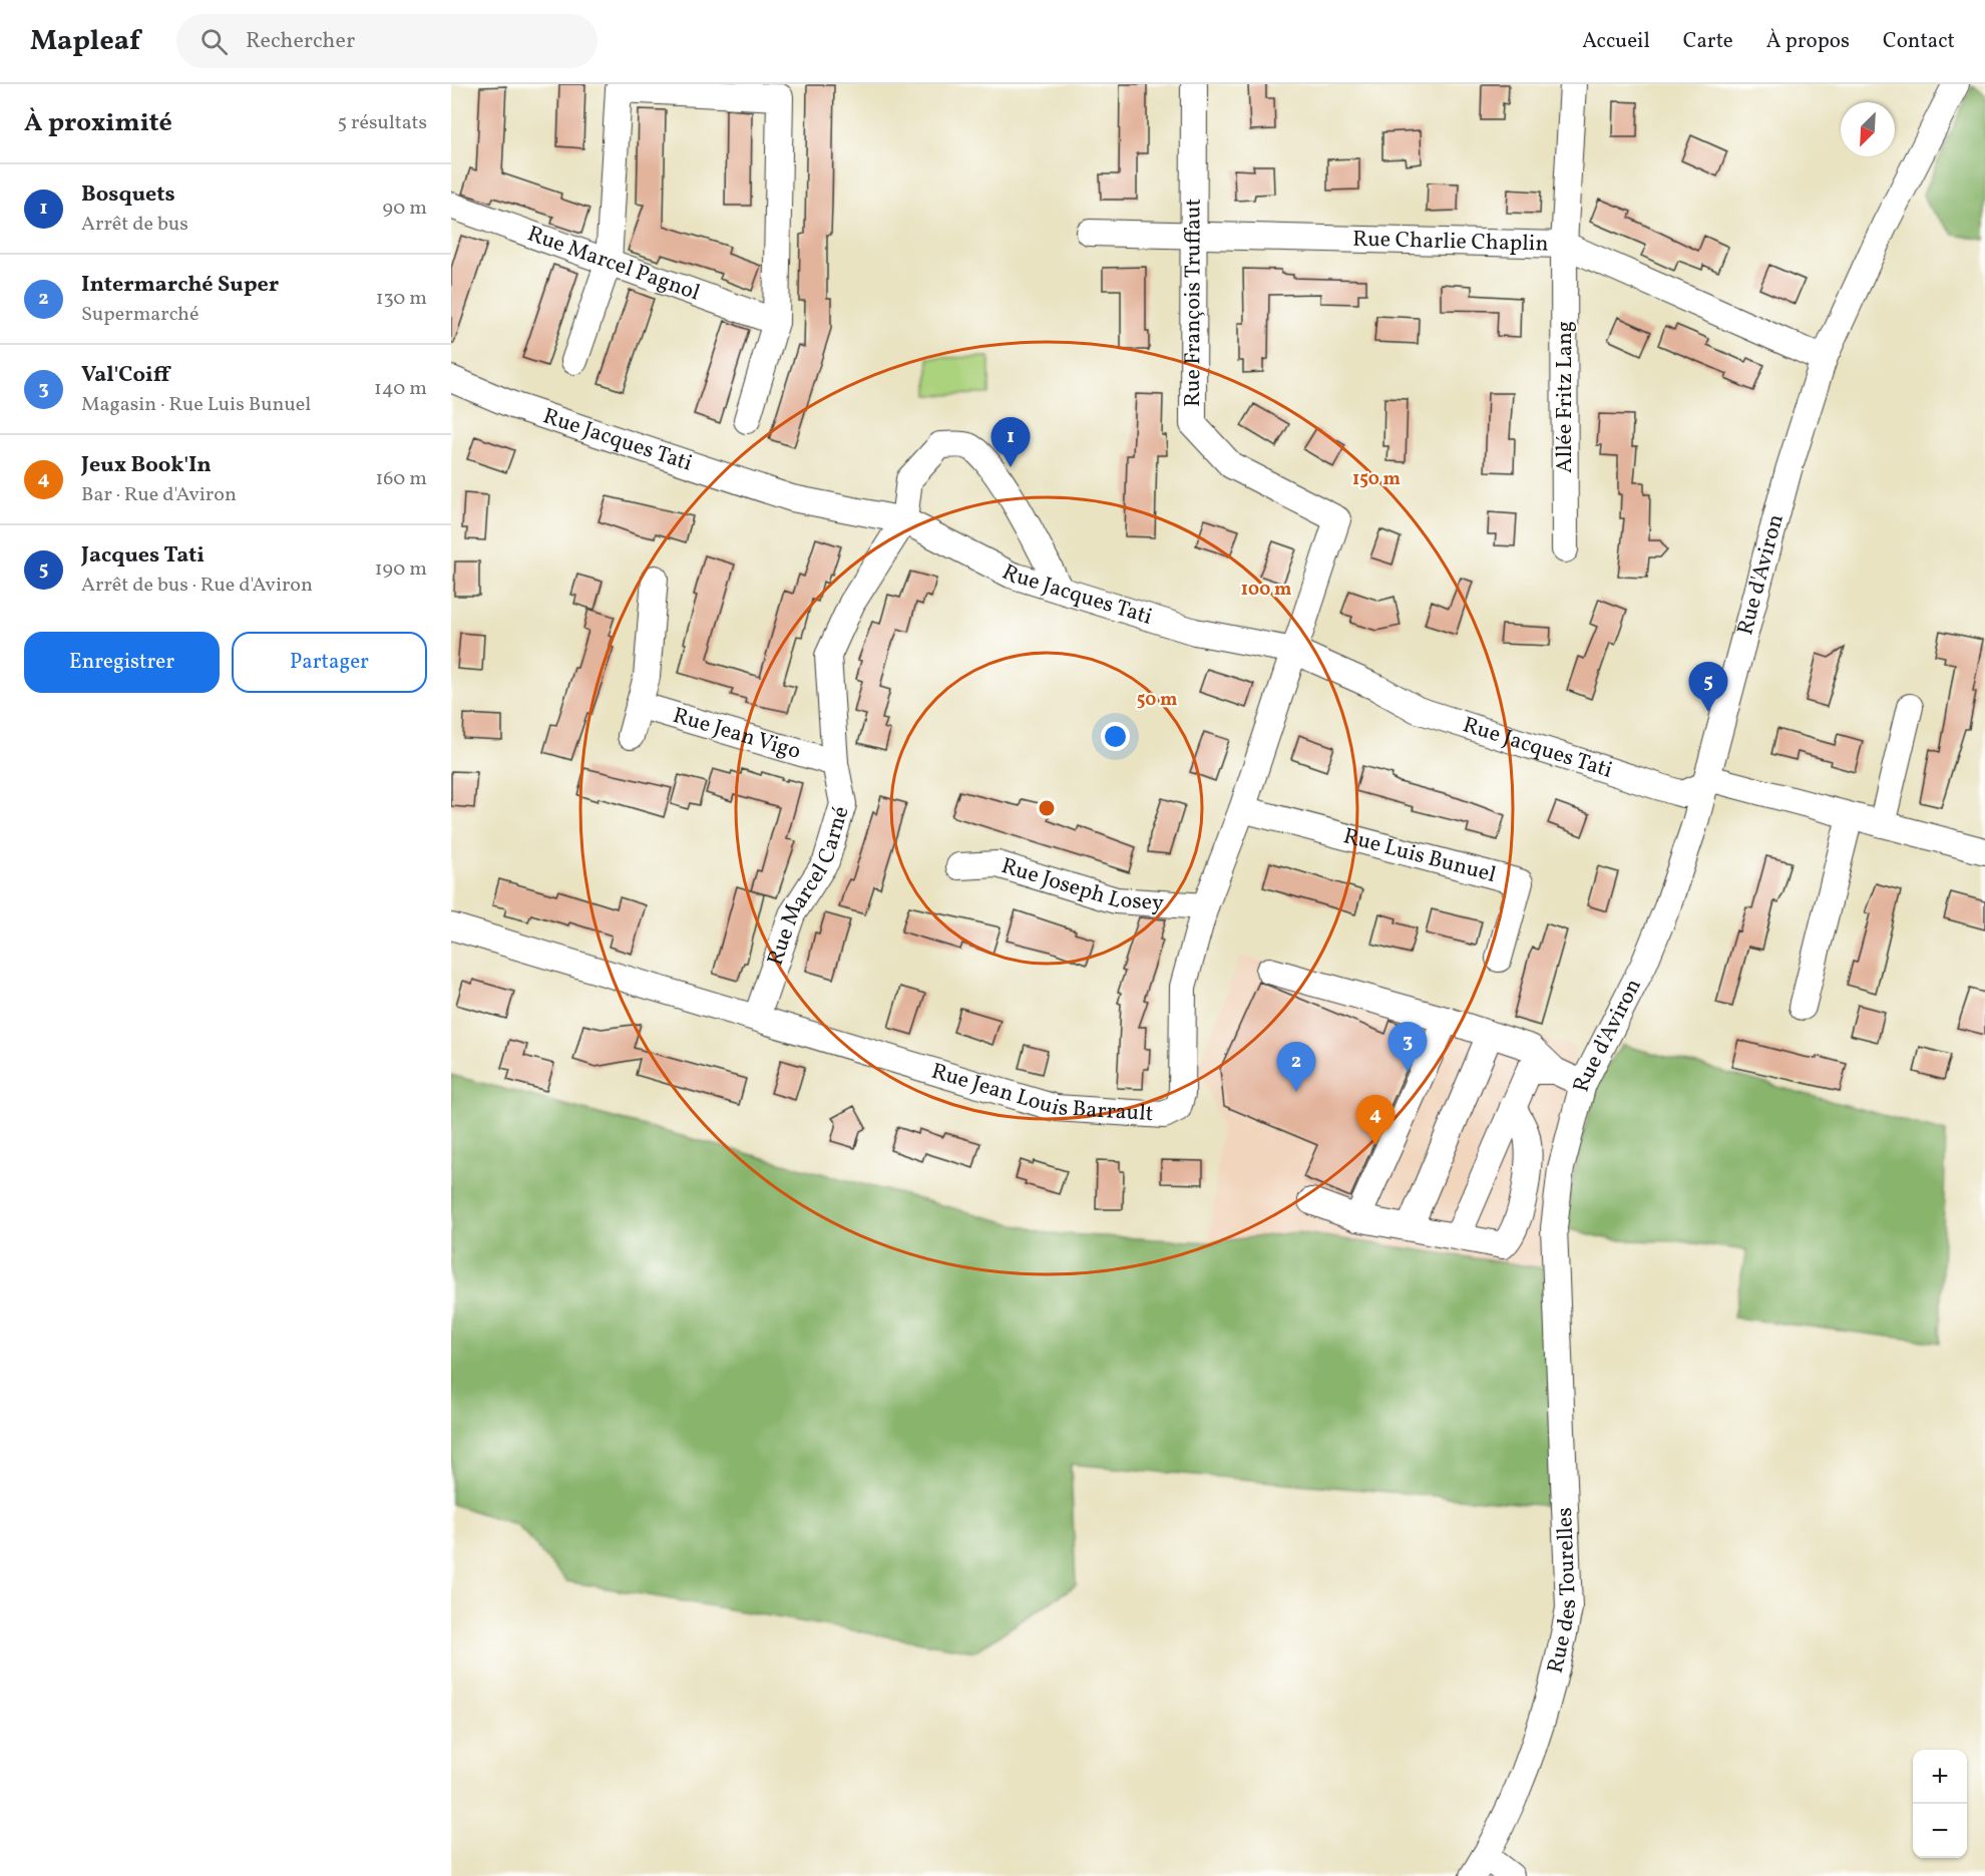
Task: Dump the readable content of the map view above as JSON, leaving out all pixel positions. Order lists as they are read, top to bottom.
{
  "streets": {
    "street": [
      "Rue Charlie Chaplin",
      "Rue Marcel Pagnol",
      "Rue François Truffaut",
      "Allée Fritz Lang",
      "Rue Jacques Tati",
      "Rue d'Aviron",
      "Rue Jean Vigo",
      "Rue Luis Bunuel",
      "Rue Joseph Losey",
      "Rue Marcel Carné",
      "Rue Jean Louis Barrault",
      "Rue des Tourelles"
    ]
  },
  "crossings": [
    ["Rue Charlie Chaplin", "Rue François Truffaut"],
    ["Rue Charlie Chaplin", "Allée Fritz Lang"],
    ["Rue Charlie Chaplin", "Rue d'Aviron"],
    ["Rue François Truffaut", "Rue Jacques Tati"],
    ["Rue François Truffaut", "Rue Jean Louis Barrault"],
    ["Rue Jacques Tati", "Rue d'Aviron"],
    ["Rue Jacques Tati", "Rue Marcel Carné"],
    ["Rue Jacques Tati", "Rue Jean Louis Barrault"],
    ["Rue d'Aviron", "Rue des Tourelles"],
    ["Rue Jean Vigo", "Rue Marcel Carné"],
    ["Rue Luis Bunuel", "Rue Jean Louis Barrault"],
    ["Rue Joseph Losey", "Rue Jean Louis Barrault"],
    ["Rue Marcel Carné", "Rue Jean Louis Barrault"]
  ],
  "north": "bottom left",
  "page": {
    "header": "Mapleaf",
    "search": "Rechercher",
    "nav": [
      "Accueil",
      "Carte",
      "À propos",
      "Contact"
    ],
    "heading": ["À proximité", "5 résultats"],
    "list": [
      {
        "mark": "1",
        "name": "Bosquets",
        "note": "Arrêt de bus",
        "value": "90 m"
      },
      {
        "mark": "2",
        "name": "Intermarché Super",
        "note": "Supermarché",
        "value": "130 m"
      },
      {
        "mark": "3",
        "name": "Val'Coiff",
        "note": "Magasin · Rue Luis Bunuel",
        "value": "140 m"
      },
      {
        "mark": "4",
        "name": "Jeux Book'In",
        "note": "Bar · Rue d'Aviron",
        "value": "160 m"
      },
      {
        "mark": "5",
        "name": "Jacques Tati",
        "note": "Arrêt de bus · Rue d'Aviron",
        "value": "190 m"
      }
    ],
    "pins": [
      "1",
      "5",
      "3",
      "2",
      "4"
    ],
    "buttons": ["Enregistrer", "Partager"],
    "map_buttons": ["+", "−"]
  },
  "rings": ["150 m", "100 m", "50 m"]
}
